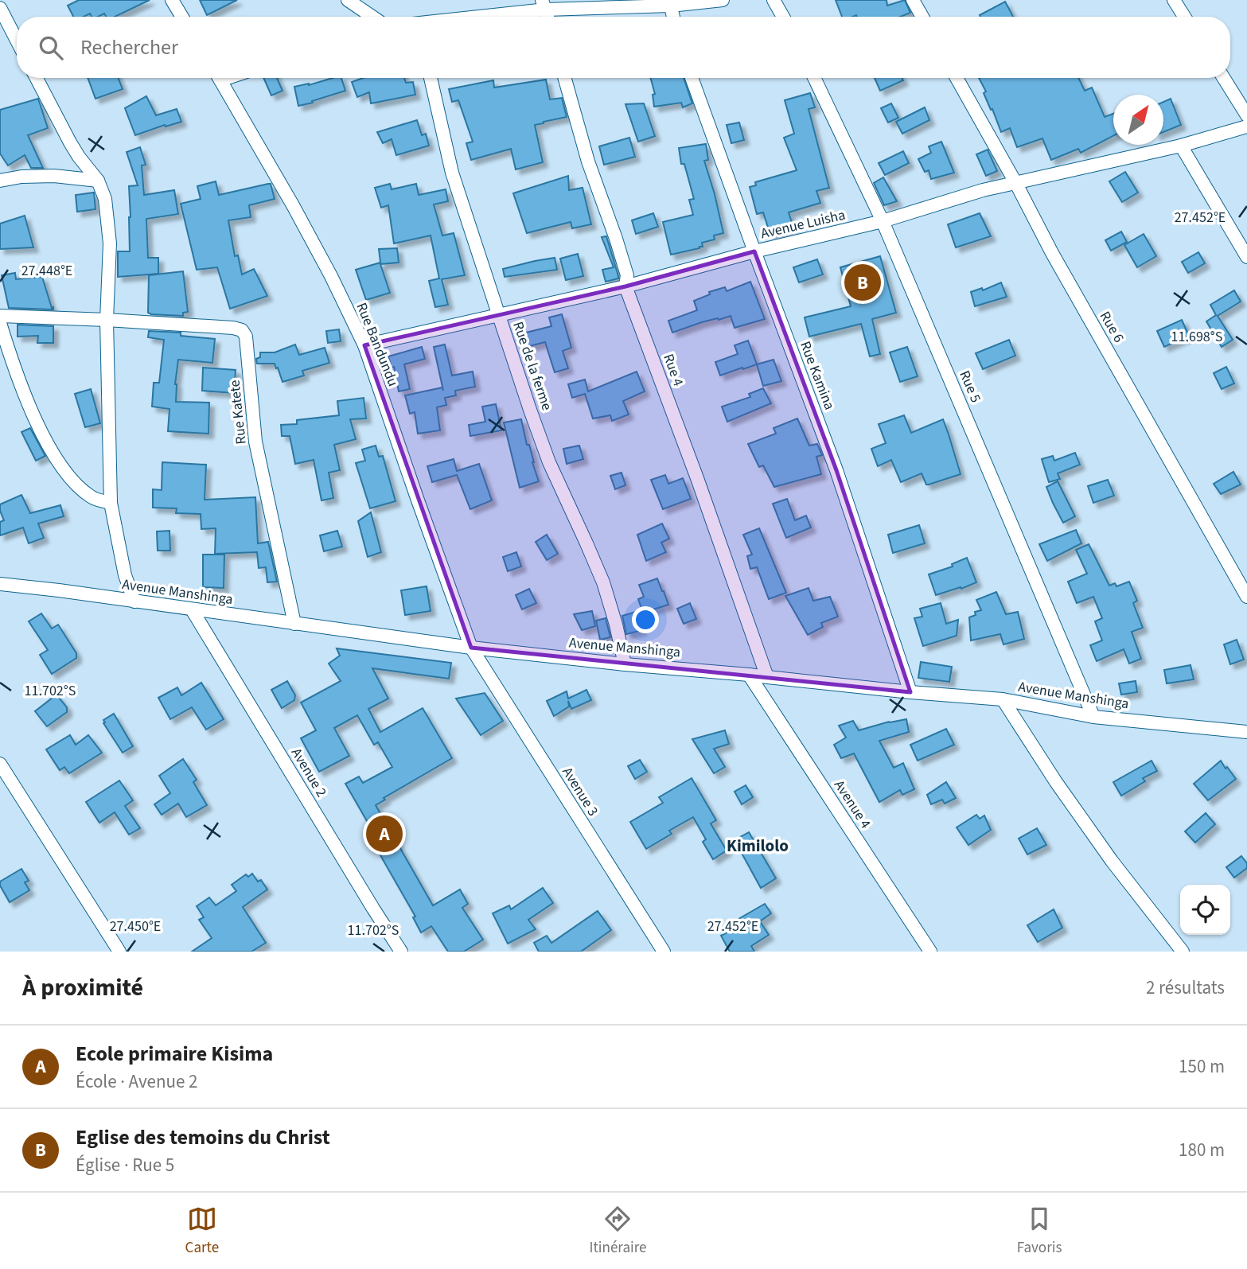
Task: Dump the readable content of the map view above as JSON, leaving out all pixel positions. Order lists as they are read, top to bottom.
{
  "streets": {
    "street": [
      "Avenue Luisha",
      "Rue 6",
      "Rue Bandundu",
      "Rue de la ferme",
      "Rue 4",
      "Rue Kamina",
      "Rue 5",
      "Rue Katete",
      "Avenue Manshinga",
      "Avenue 2",
      "Avenue 3",
      "Avenue 4"
    ]
  },
  "crossings": [
    ["Avenue Luisha", "Rue 6"],
    ["Avenue Luisha", "Rue Bandundu"],
    ["Avenue Luisha", "Rue de la ferme"],
    ["Avenue Luisha", "Rue 4"],
    ["Avenue Luisha", "Rue Kamina"],
    ["Avenue Luisha", "Rue 5"],
    ["Rue Bandundu", "Avenue Manshinga"],
    ["Rue Bandundu", "Avenue 3"],
    ["Rue de la ferme", "Avenue Manshinga"],
    ["Rue 4", "Avenue Manshinga"],
    ["Rue Kamina", "Avenue Manshinga"],
    ["Rue 5", "Avenue Manshinga"],
    ["Rue Katete", "Avenue Manshinga"],
    ["Avenue Manshinga", "Avenue 2"],
    ["Avenue Manshinga", "Avenue 3"],
    ["Avenue Manshinga", "Avenue 4"]
  ],
  "districts": ["Kimilolo"],
  "north": "top right",
  "page": {
    "search": "Rechercher",
    "pins": ["B", "A"],
    "heading": ["À proximité", "2 résultats"],
    "list": [
      {
        "mark": "A",
        "name": "Ecole primaire Kisima",
        "note": "École · Avenue 2",
        "value": "150 m"
      },
      {
        "mark": "B",
        "name": "Eglise des temoins du Christ",
        "note": "Église · Rue 5",
        "value": "180 m"
      }
    ],
    "nav": ["Carte", "Itinéraire", "Favoris"]
  },
  "coordinates": [
    "27.452°E",
    "27.448°E",
    "11.698°S",
    "11.702°S",
    "27.450°E"
  ]
}
